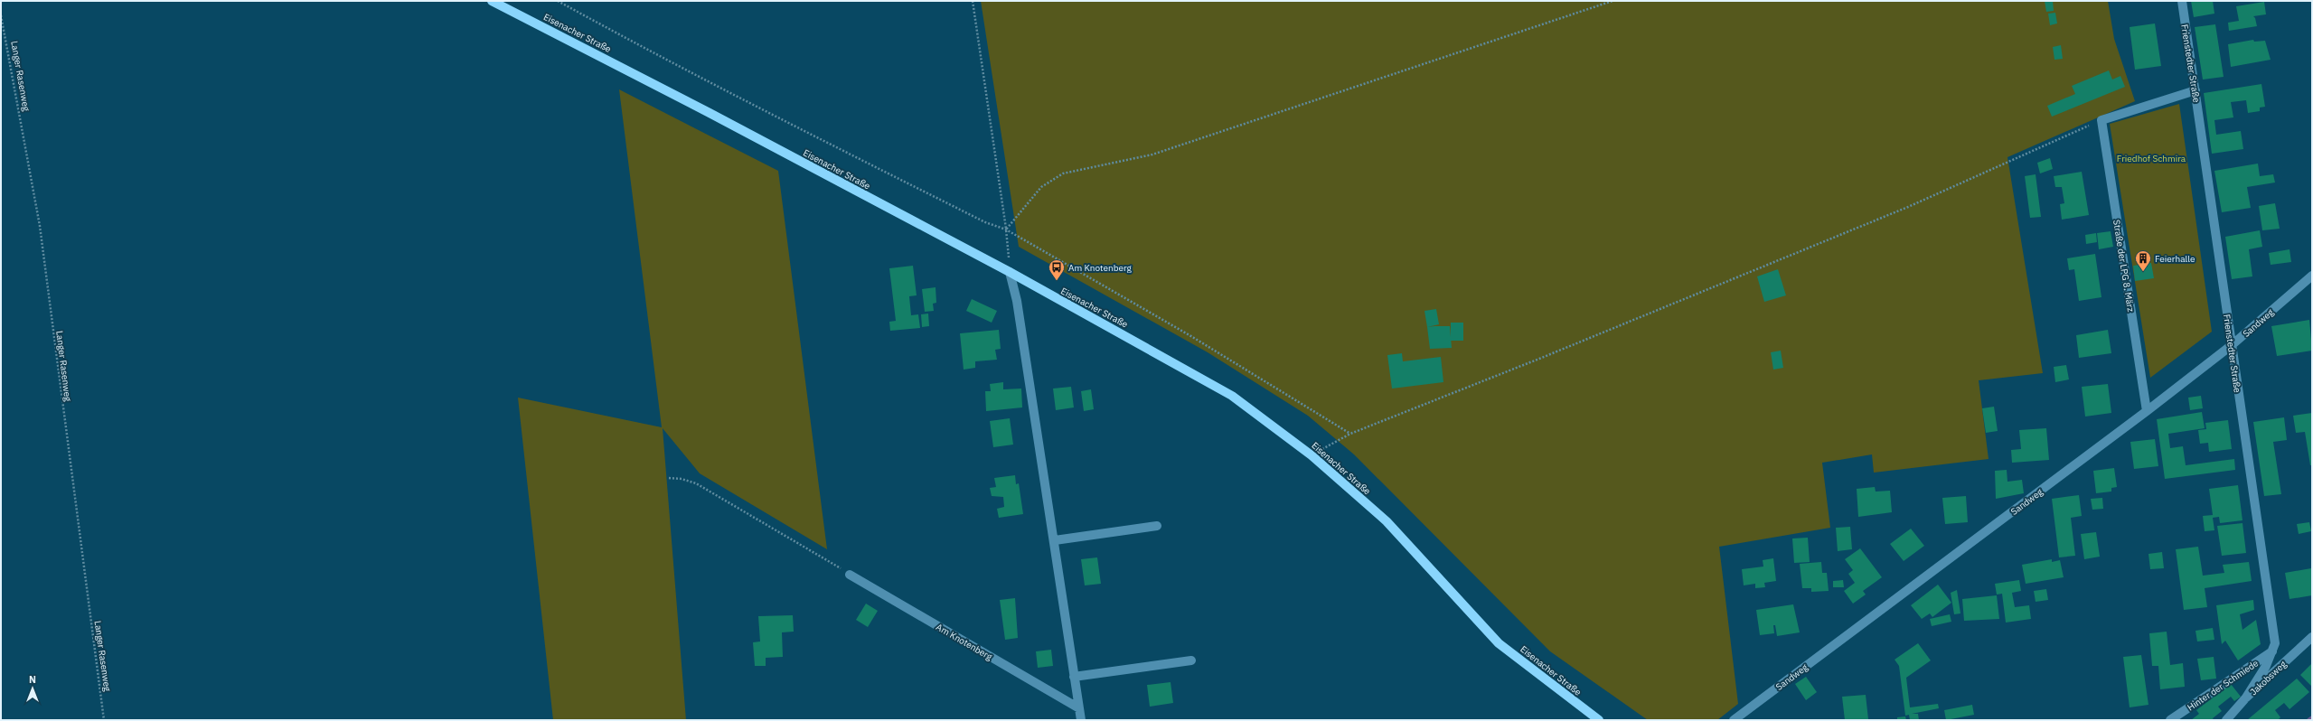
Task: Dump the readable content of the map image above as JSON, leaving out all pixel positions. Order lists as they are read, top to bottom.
{
  "streets": {
    "main road": ["Eisenacher Straße"],
    "street": [
      "Frienstedter Straße",
      "Straße der LPG 8. März",
      "Sandweg",
      "Am Knotenberg",
      "Jakobsweg",
      "Hinter der Schmiede"
    ],
    "path": ["Langer Rasenweg"]
  },
  "crossings": [
    ["Frienstedter Straße", "Sandweg"],
    ["Frienstedter Straße", "Jakobsweg"],
    ["Frienstedter Straße", "Hinter der Schmiede"],
    ["Straße der LPG 8. März", "Sandweg"]
  ],
  "parks": ["Friedhof Schmira"],
  "places": {
    "building": ["Feierhalle"],
    "bus stop": ["Am Knotenberg"]
  },
  "north": "top"
}
